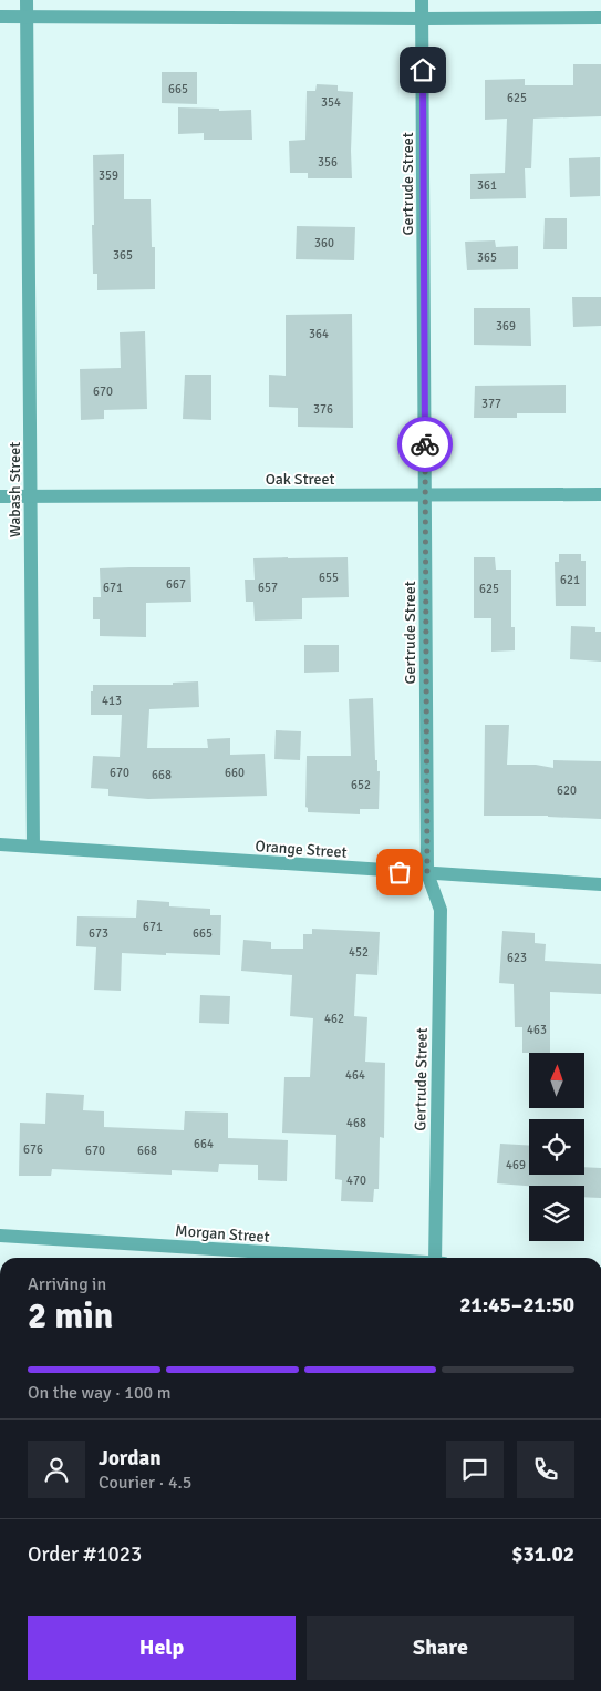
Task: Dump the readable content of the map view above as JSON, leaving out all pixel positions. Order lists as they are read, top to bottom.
{
  "streets": {
    "street": [
      "Gertrude Street",
      "Oak Street",
      "Wabash Street",
      "Orange Street",
      "Morgan Street"
    ]
  },
  "crossings": [
    ["Gertrude Street", "Oak Street"],
    ["Gertrude Street", "Orange Street"],
    ["Oak Street", "Wabash Street"],
    ["Wabash Street", "Orange Street"]
  ],
  "house_numbers": [
    "665",
    "625",
    "354",
    "356",
    "359",
    "361",
    "360",
    "365",
    "365",
    "369",
    "364",
    "670",
    "377",
    "376",
    "655",
    "621",
    "667",
    "671",
    "657",
    "625",
    "413",
    "670",
    "660",
    "668",
    "652",
    "620",
    "671",
    "673",
    "665",
    "452",
    "623",
    "462",
    "463",
    "464",
    "468",
    "664",
    "676",
    "670",
    "668",
    "469",
    "470"
  ],
  "north": "top",
  "page": {
    "heading": ["2 min", "Arriving in", "21:45–21:50"],
    "panel": [
      "Jordan",
      "Courier · 4.5",
      "Order #1023",
      "$31.02"
    ],
    "bar": "On the way · 100 m",
    "buttons": ["Help", "Share"]
  }
}
